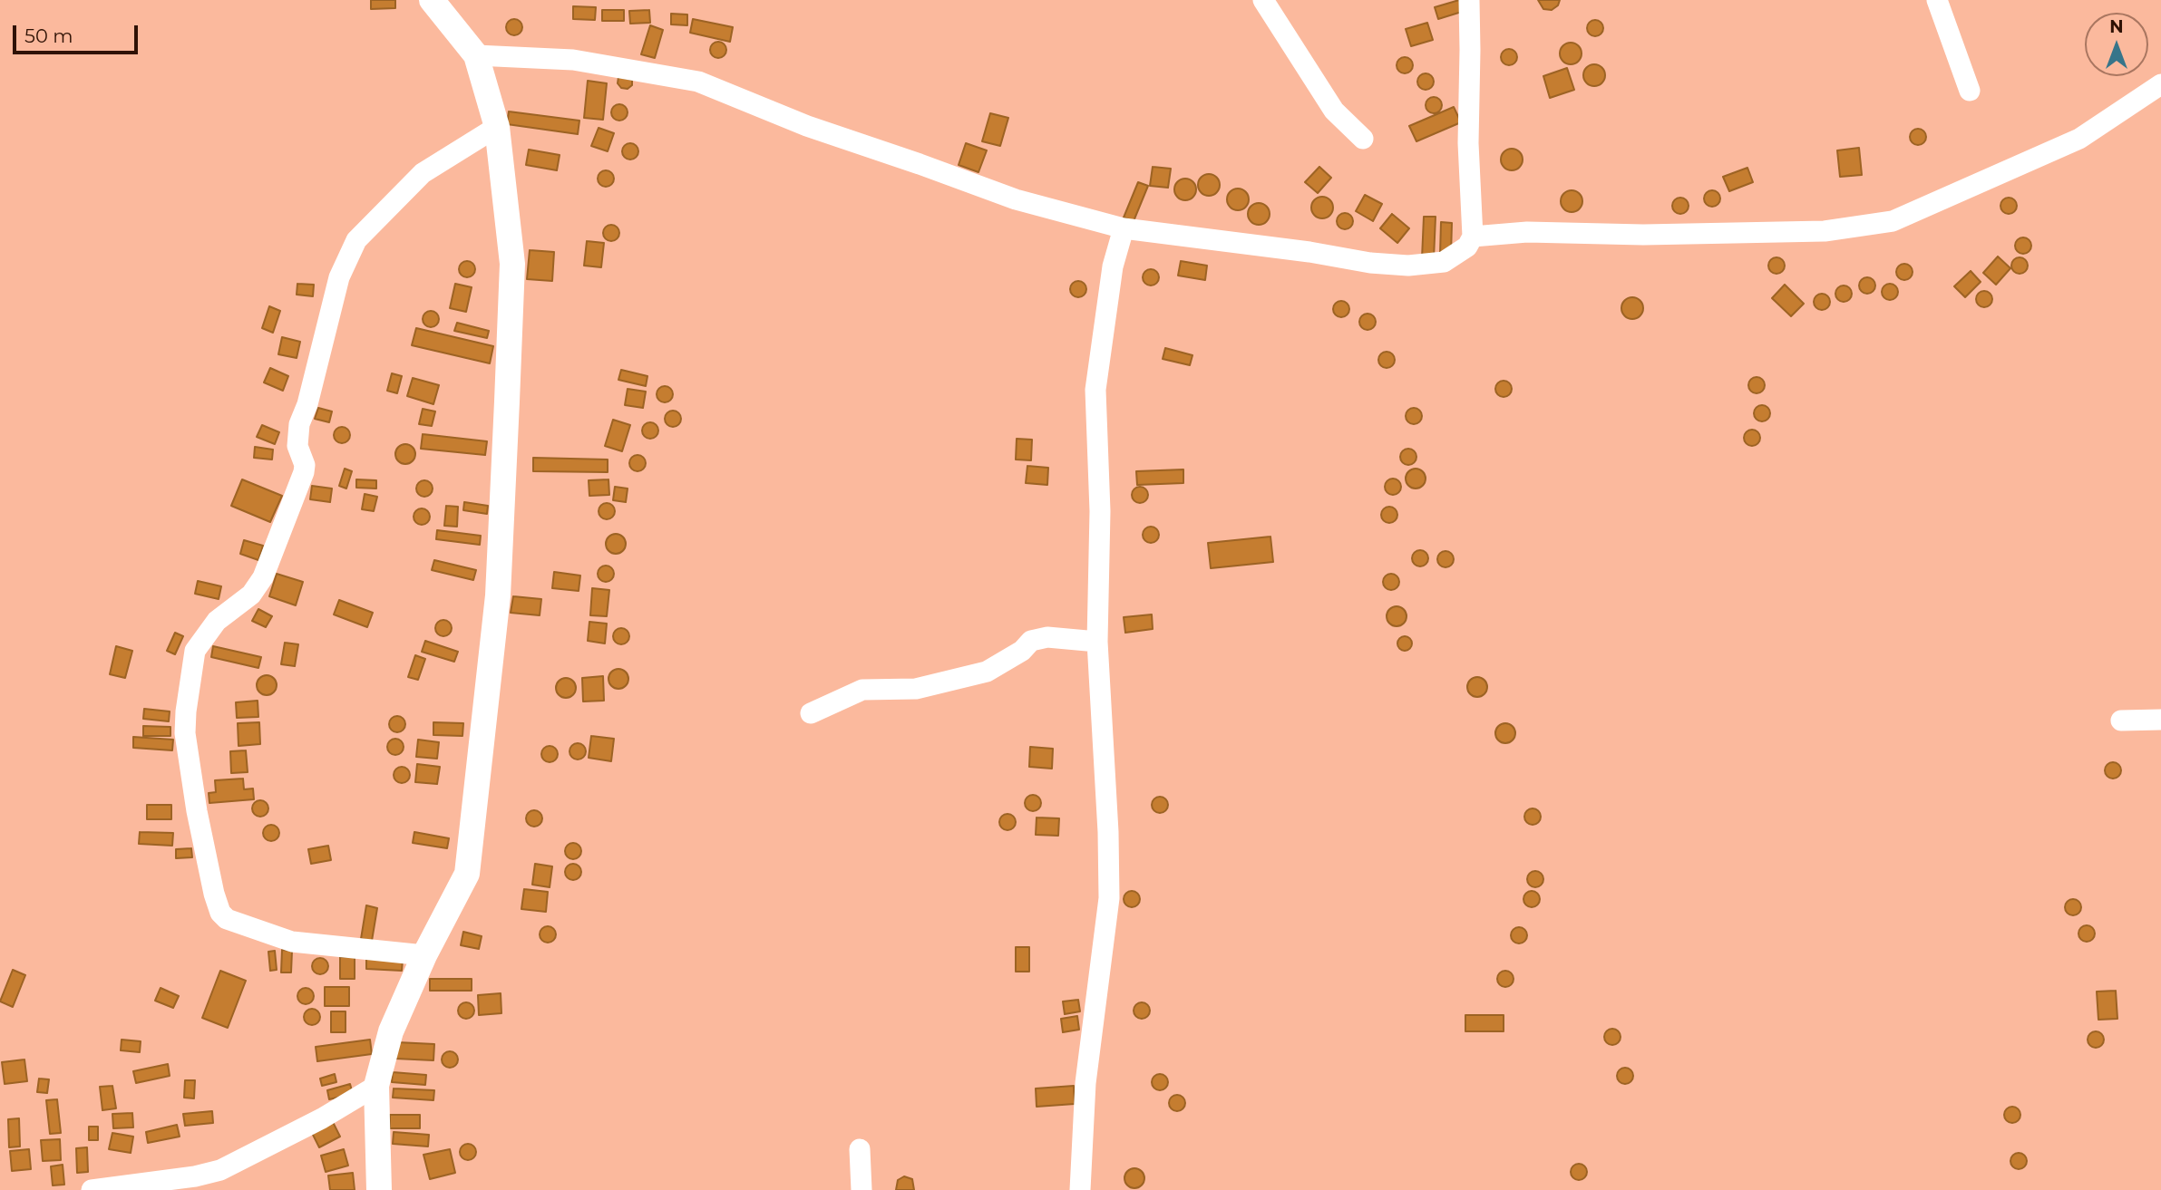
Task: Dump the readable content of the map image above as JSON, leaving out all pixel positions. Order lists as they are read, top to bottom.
{
  "scale_bar": "50 m",
  "north": "top"
}
